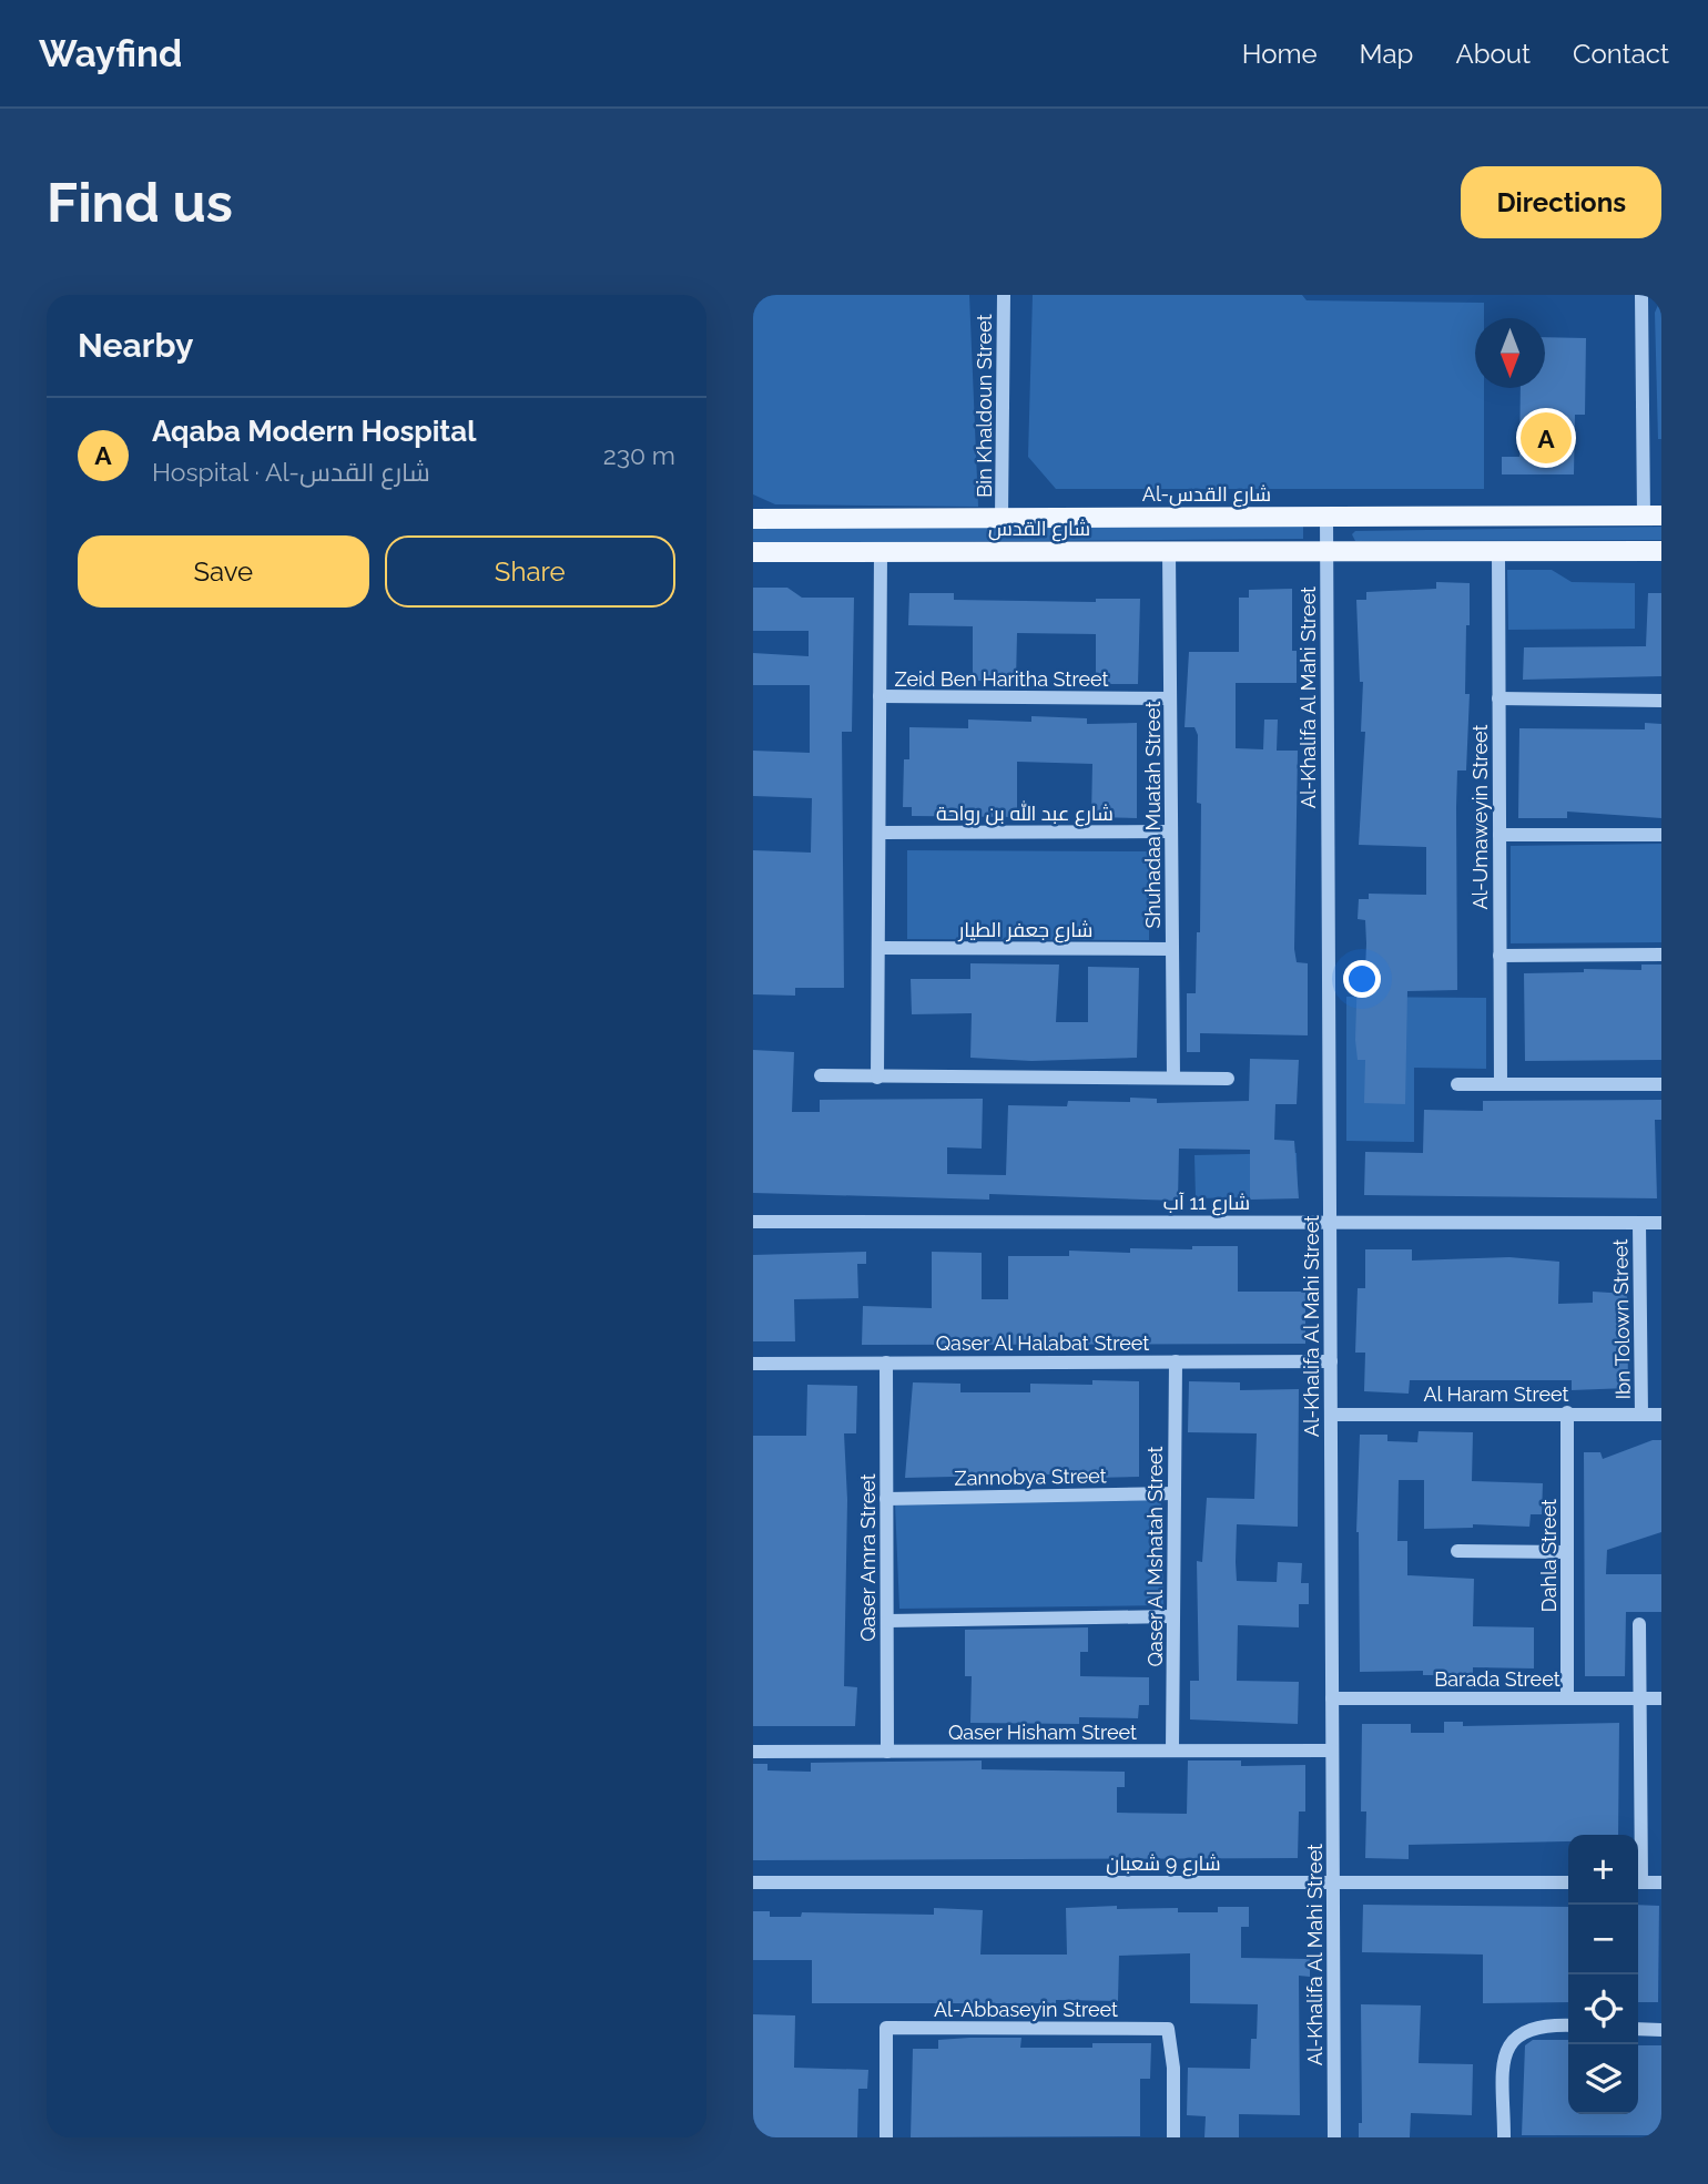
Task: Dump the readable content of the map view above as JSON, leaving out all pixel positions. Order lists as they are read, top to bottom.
{
  "streets": {
    "main road": ["Al-شارع القدس", "شارع القدس"],
    "street": [
      "Bin Khaldoun Street",
      "Zeid Ben Haritha Street",
      "Al-Khalifa Al Mahi Street",
      "شارع عبد الله بن رواحة",
      "Shuhadaa Muatah Street",
      "Al-Umaweyin Street",
      "شارع جعفر الطيار",
      "شارع 11 آب",
      "Ibn Tolown Street",
      "Qaser Al Halabat Street",
      "Al Haram Street",
      "Zannobya Street",
      "Dahla Street",
      "Qaser Al Mshatah Street",
      "Qaser Amra Street",
      "Barada Street",
      "Qaser Hisham Street",
      "شارع 9 شعبان",
      "Al-Abbaseyin Street"
    ]
  },
  "crossings": [
    ["Bin Khaldoun Street", "Al-شارع القدس"],
    ["Al-شارع القدس", "Al-Khalifa Al Mahi Street"],
    ["شارع القدس", "Al-Khalifa Al Mahi Street"],
    ["شارع القدس", "Shuhadaa Muatah Street"],
    ["Zeid Ben Haritha Street", "Shuhadaa Muatah Street"],
    ["Al-Khalifa Al Mahi Street", "شارع 11 آب"],
    ["Al-Khalifa Al Mahi Street", "Qaser Al Halabat Street"],
    ["Al-Khalifa Al Mahi Street", "Al Haram Street"],
    ["Al-Khalifa Al Mahi Street", "Barada Street"],
    ["Al-Khalifa Al Mahi Street", "Qaser Hisham Street"],
    ["Al-Khalifa Al Mahi Street", "شارع 9 شعبان"],
    ["شارع عبد الله بن رواحة", "Shuhadaa Muatah Street"],
    ["Shuhadaa Muatah Street", "شارع جعفر الطيار"],
    ["شارع 11 آب", "Ibn Tolown Street"],
    ["Ibn Tolown Street", "Al Haram Street"],
    ["Qaser Al Halabat Street", "Qaser Al Mshatah Street"],
    ["Qaser Al Halabat Street", "Qaser Amra Street"],
    ["Al Haram Street", "Dahla Street"],
    ["Zannobya Street", "Qaser Al Mshatah Street"],
    ["Zannobya Street", "Qaser Amra Street"],
    ["Dahla Street", "Barada Street"],
    ["Qaser Al Mshatah Street", "Qaser Hisham Street"],
    ["Qaser Amra Street", "Qaser Hisham Street"]
  ],
  "north": "bottom",
  "page": {
    "header": "Wayfind",
    "nav": [
      "Home",
      "Map",
      "About",
      "Contact"
    ],
    "buttons": [
      "Directions",
      ["Save", "Share"]
    ],
    "title": "Find us",
    "heading": "Nearby",
    "list": [
      {
        "mark": "A",
        "name": "Aqaba Modern Hospital",
        "note": "Hospital · Al-شارع القدس",
        "value": "230 m"
      }
    ],
    "pins": "A",
    "map_buttons": ["+", "−"]
  }
}
